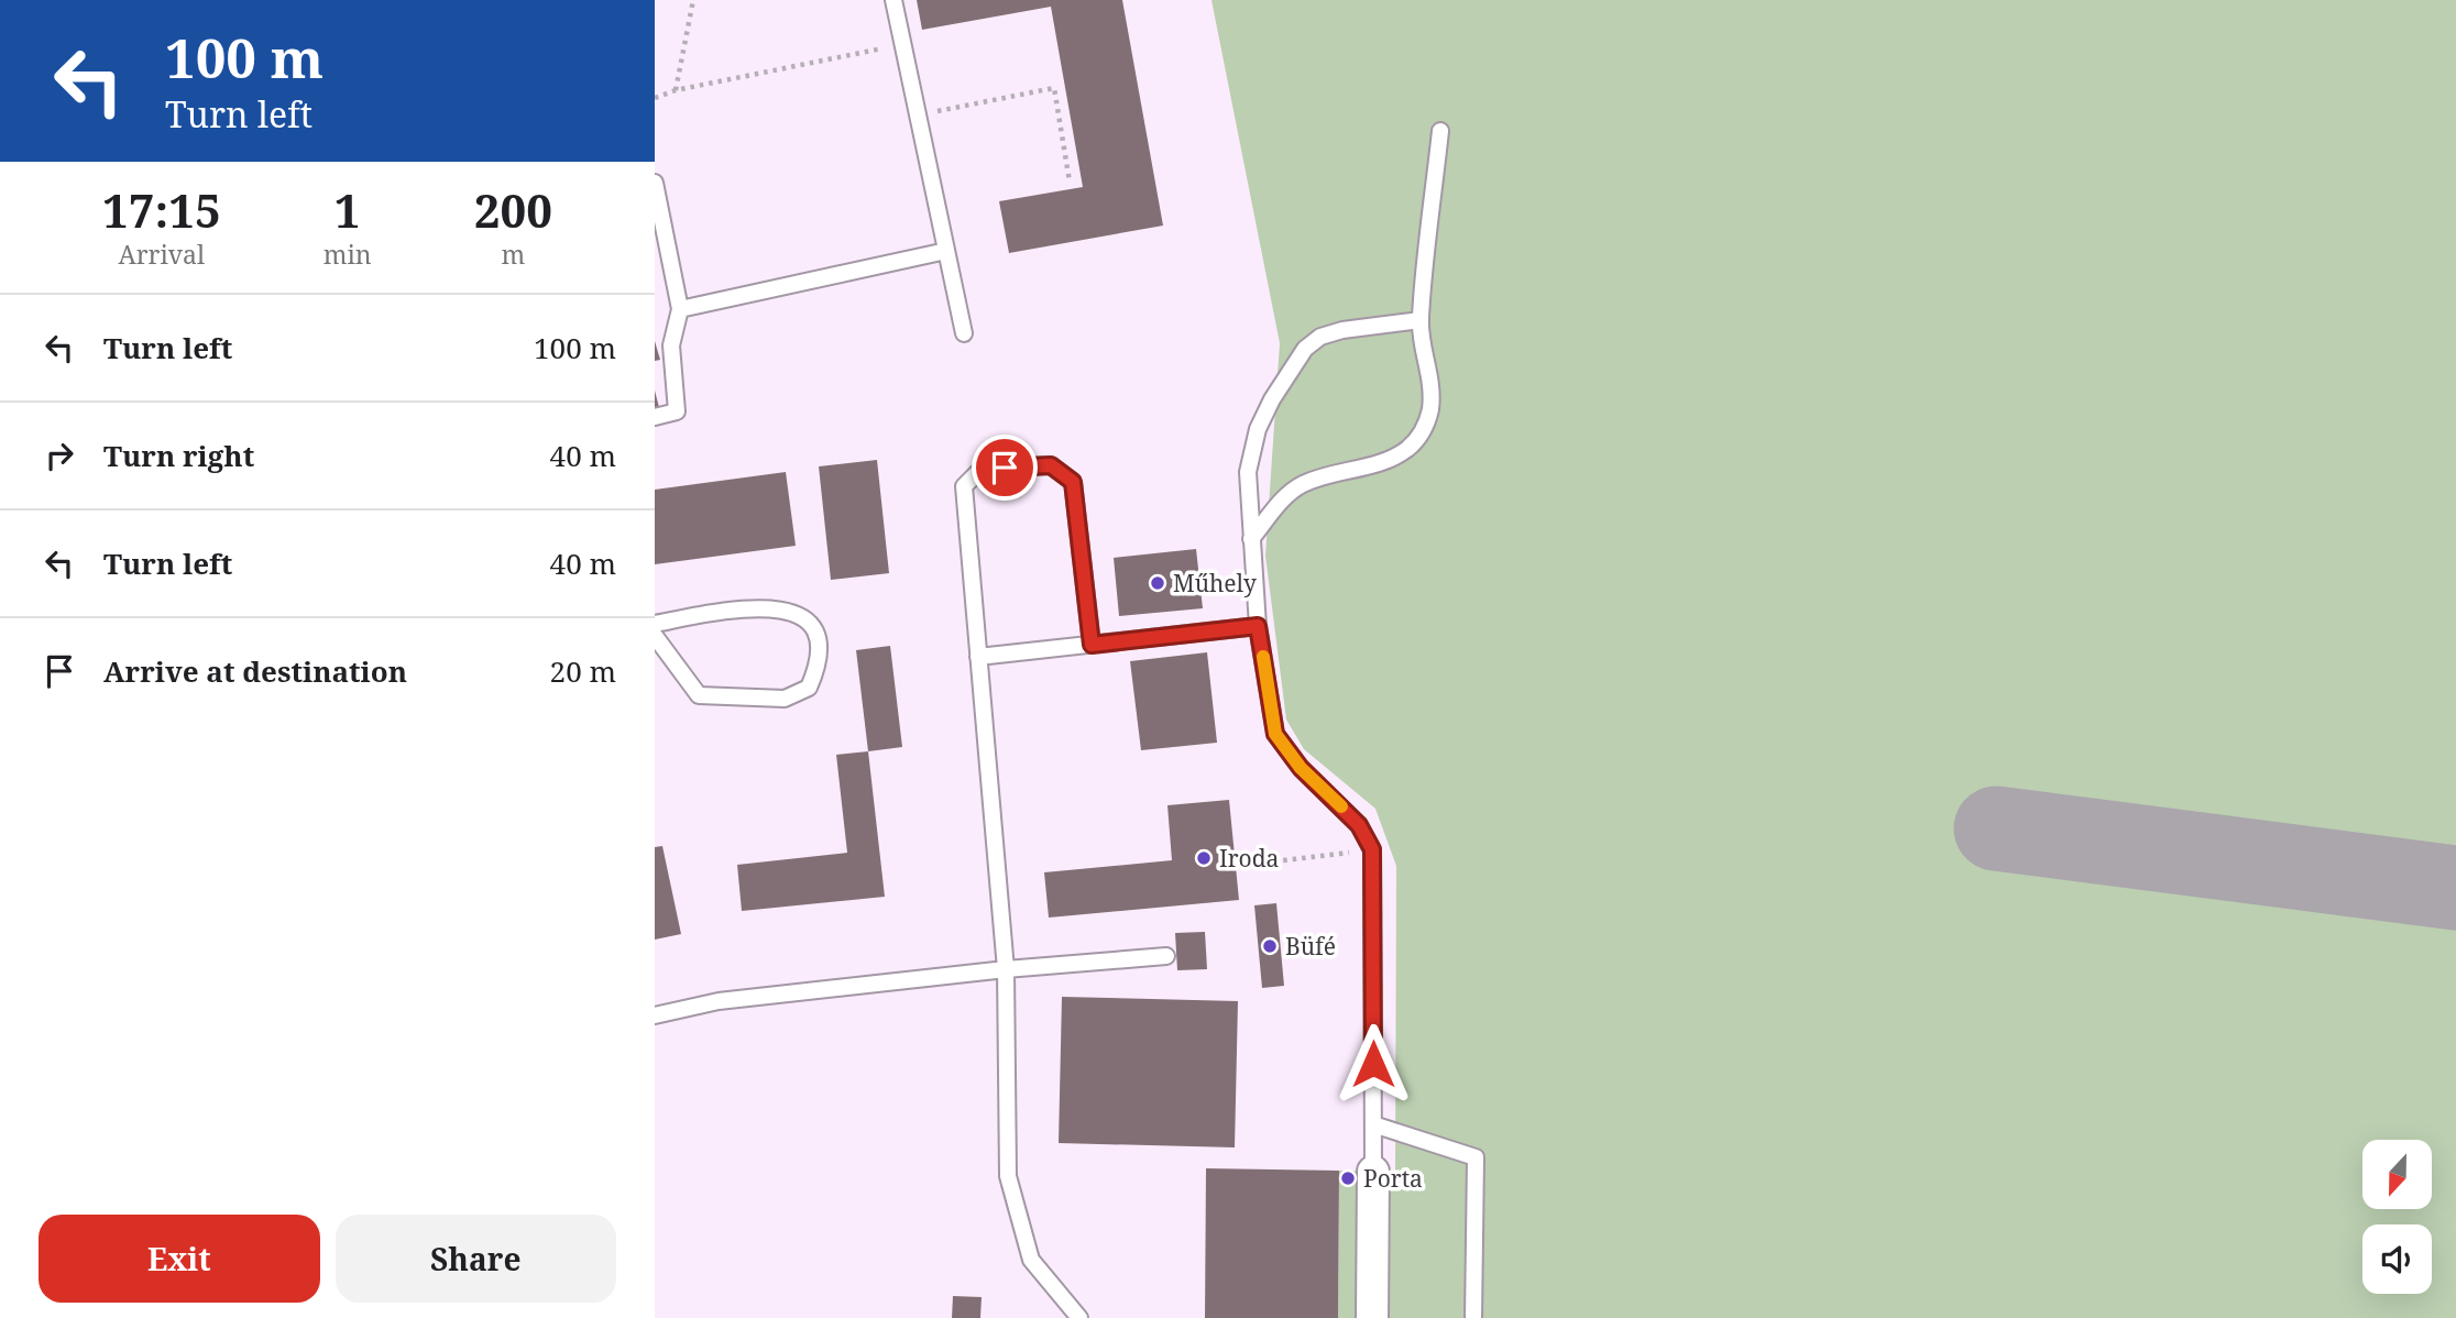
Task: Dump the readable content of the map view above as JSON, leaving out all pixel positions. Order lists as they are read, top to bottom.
{
  "places": [
    "Műhely",
    "Iroda",
    "Büfé",
    "Porta"
  ],
  "north": "bottom",
  "page": {
    "turn": ["100 m", "Turn left"],
    "eta": [
      "17:15",
      "Arrival",
      "1",
      "min",
      "200",
      "m"
    ],
    "list": [
      {
        "name": "Turn left",
        "value": "100 m"
      },
      {
        "name": "Turn right",
        "value": "40 m"
      },
      {
        "name": "Turn left",
        "value": "40 m"
      },
      {
        "name": "Arrive at destination",
        "value": "20 m"
      }
    ],
    "buttons": ["Exit", "Share"]
  }
}
